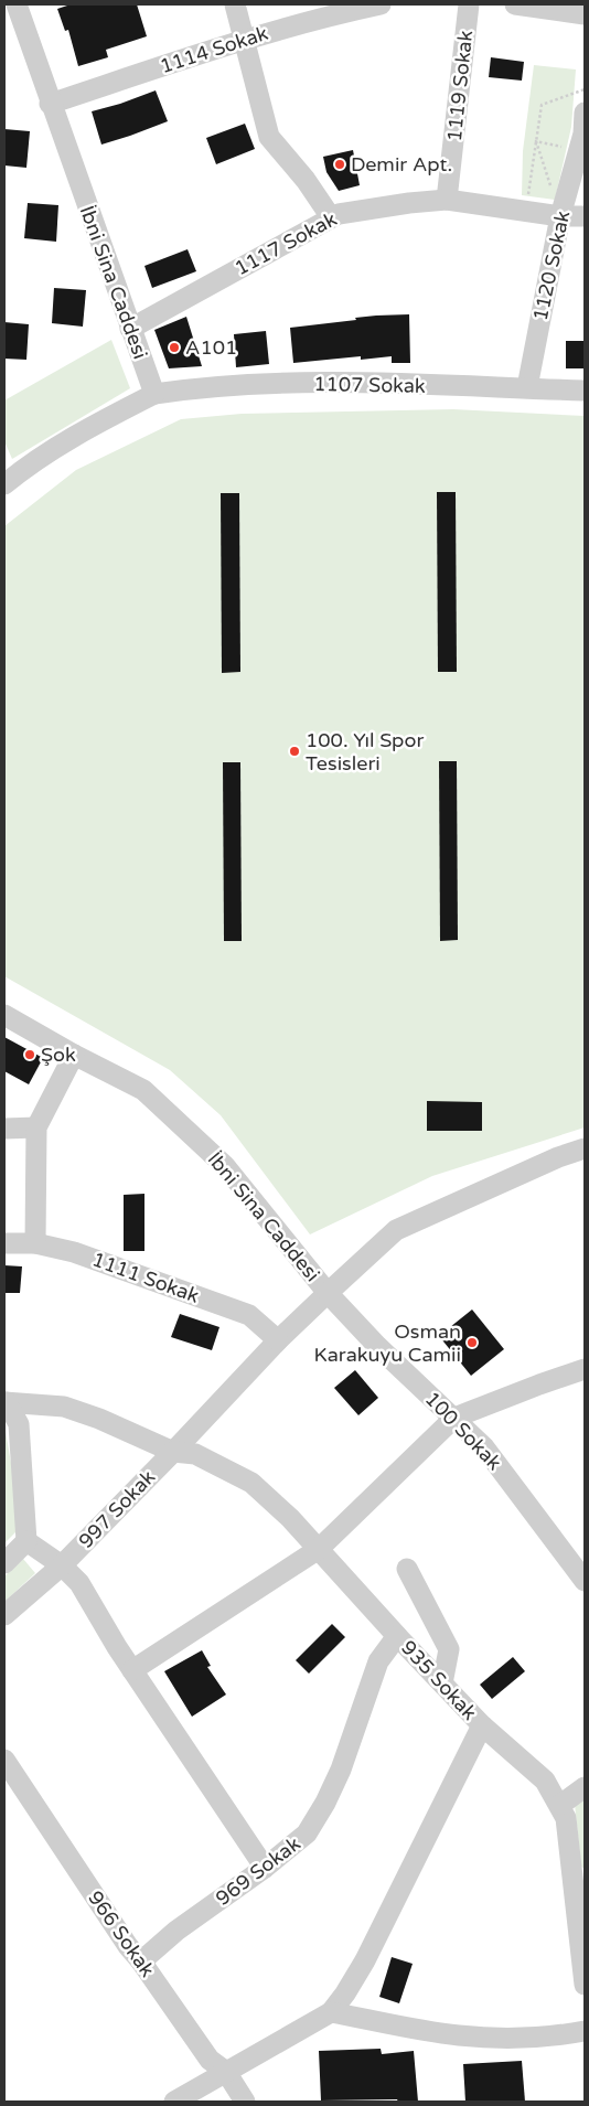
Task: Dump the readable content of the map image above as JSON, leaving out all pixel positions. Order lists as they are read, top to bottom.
{
  "streets": {
    "street": [
      "1114 Sokak",
      "1119 Sokak",
      "1117 Sokak",
      "1120 Sokak",
      "İbni Sina Caddesi",
      "1107 Sokak",
      "1111 Sokak",
      "100 Sokak",
      "997 Sokak",
      "935 Sokak",
      "969 Sokak",
      "966 Sokak"
    ]
  },
  "crossings": [
    ["1114 Sokak", "İbni Sina Caddesi"],
    ["1119 Sokak", "1117 Sokak"],
    ["1117 Sokak", "1120 Sokak"],
    ["1117 Sokak", "İbni Sina Caddesi"],
    ["1120 Sokak", "1107 Sokak"],
    ["İbni Sina Caddesi", "1107 Sokak"],
    ["İbni Sina Caddesi", "1111 Sokak"],
    ["İbni Sina Caddesi", "100 Sokak"],
    ["İbni Sina Caddesi", "997 Sokak"],
    ["İbni Sina Caddesi", "935 Sokak"],
    ["997 Sokak", "935 Sokak"],
    ["935 Sokak", "969 Sokak"],
    ["969 Sokak", "966 Sokak"]
  ],
  "places": [
    "Demir Apt.",
    "A101",
    "100. Yıl Spor Tesisleri",
    "Şok",
    "Osman Karakuyu Camii"
  ]
}
